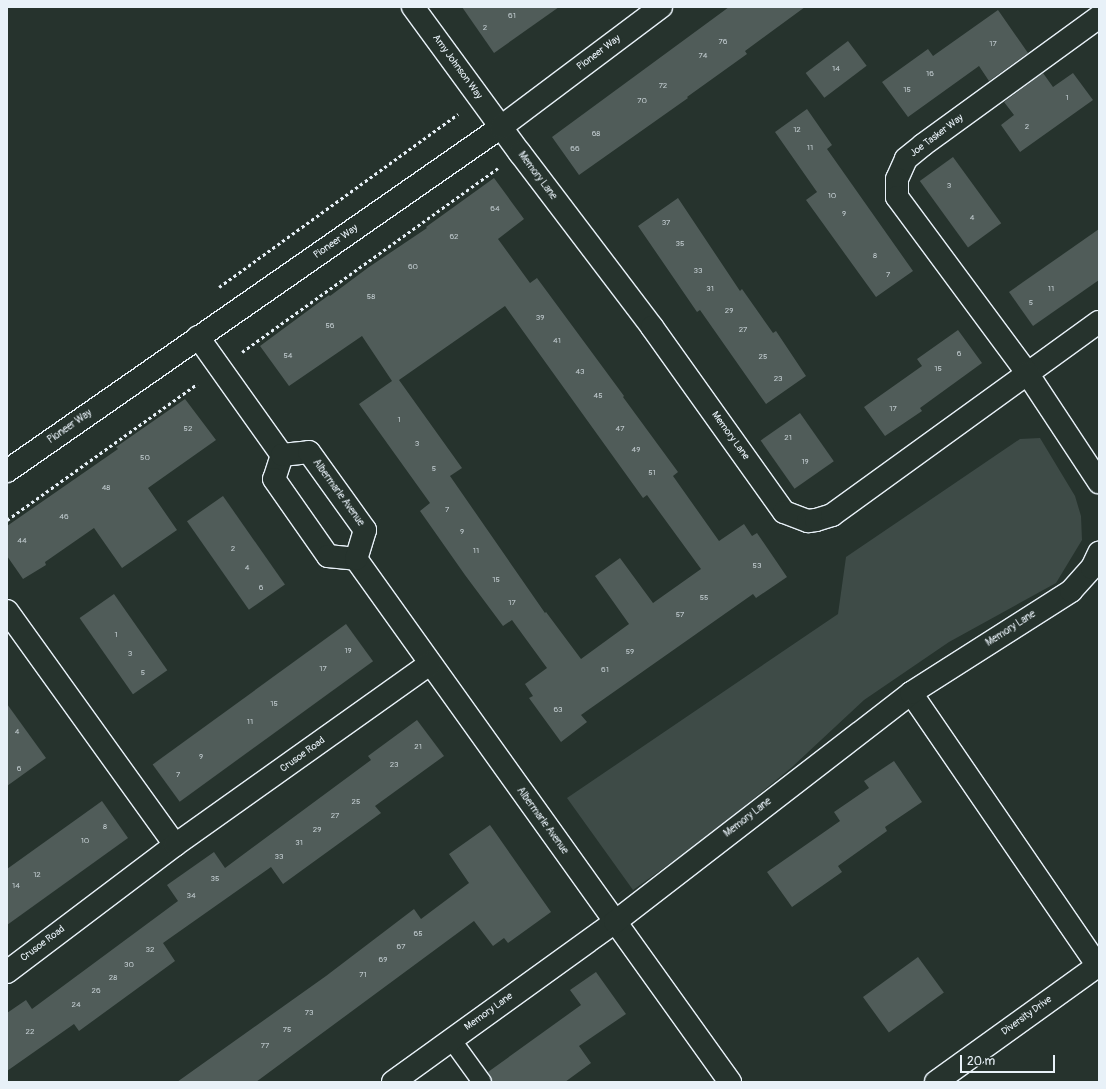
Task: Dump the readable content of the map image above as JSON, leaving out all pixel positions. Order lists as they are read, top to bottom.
{
  "streets": {
    "street": [
      "Pioneer Way",
      "Amy Johnson Way",
      "Joe Tasker Way",
      "Memory Lane",
      "Albermarle Avenue",
      "Crusoe Road",
      "Diversity Drive"
    ]
  },
  "crossings": [
    ["Pioneer Way", "Amy Johnson Way"],
    ["Pioneer Way", "Memory Lane"],
    ["Amy Johnson Way", "Memory Lane"],
    ["Joe Tasker Way", "Memory Lane"],
    ["Memory Lane", "Albermarle Avenue"],
    ["Albermarle Avenue", "Crusoe Road"]
  ],
  "house_numbers": [
    "61",
    "2",
    "76",
    "17",
    "74",
    "14",
    "16",
    "72",
    "15",
    "1",
    "70",
    "2",
    "12",
    "68",
    "11",
    "66",
    "3",
    "10",
    "64",
    "9",
    "4",
    "37",
    "62",
    "35",
    "8",
    "60",
    "33",
    "7",
    "31",
    "11",
    "58",
    "5",
    "29",
    "39",
    "56",
    "27",
    "41",
    "6",
    "54",
    "25",
    "15",
    "43",
    "23",
    "45",
    "17",
    "1",
    "52",
    "47",
    "21",
    "3",
    "49",
    "50",
    "19",
    "5",
    "51",
    "48",
    "7",
    "46",
    "9",
    "44",
    "2",
    "11",
    "53",
    "4",
    "15",
    "6",
    "55",
    "17",
    "57",
    "1",
    "19",
    "59",
    "3",
    "17",
    "61",
    "5",
    "15",
    "63",
    "11",
    "4",
    "21",
    "9",
    "23",
    "6",
    "7",
    "25",
    "27",
    "8",
    "29",
    "10",
    "31",
    "33",
    "12",
    "35",
    "14",
    "34",
    "65",
    "67",
    "32",
    "69",
    "30",
    "71",
    "28",
    "26",
    "24",
    "73",
    "75",
    "22",
    "77"
  ],
  "scale_bar": "20 m"
}
